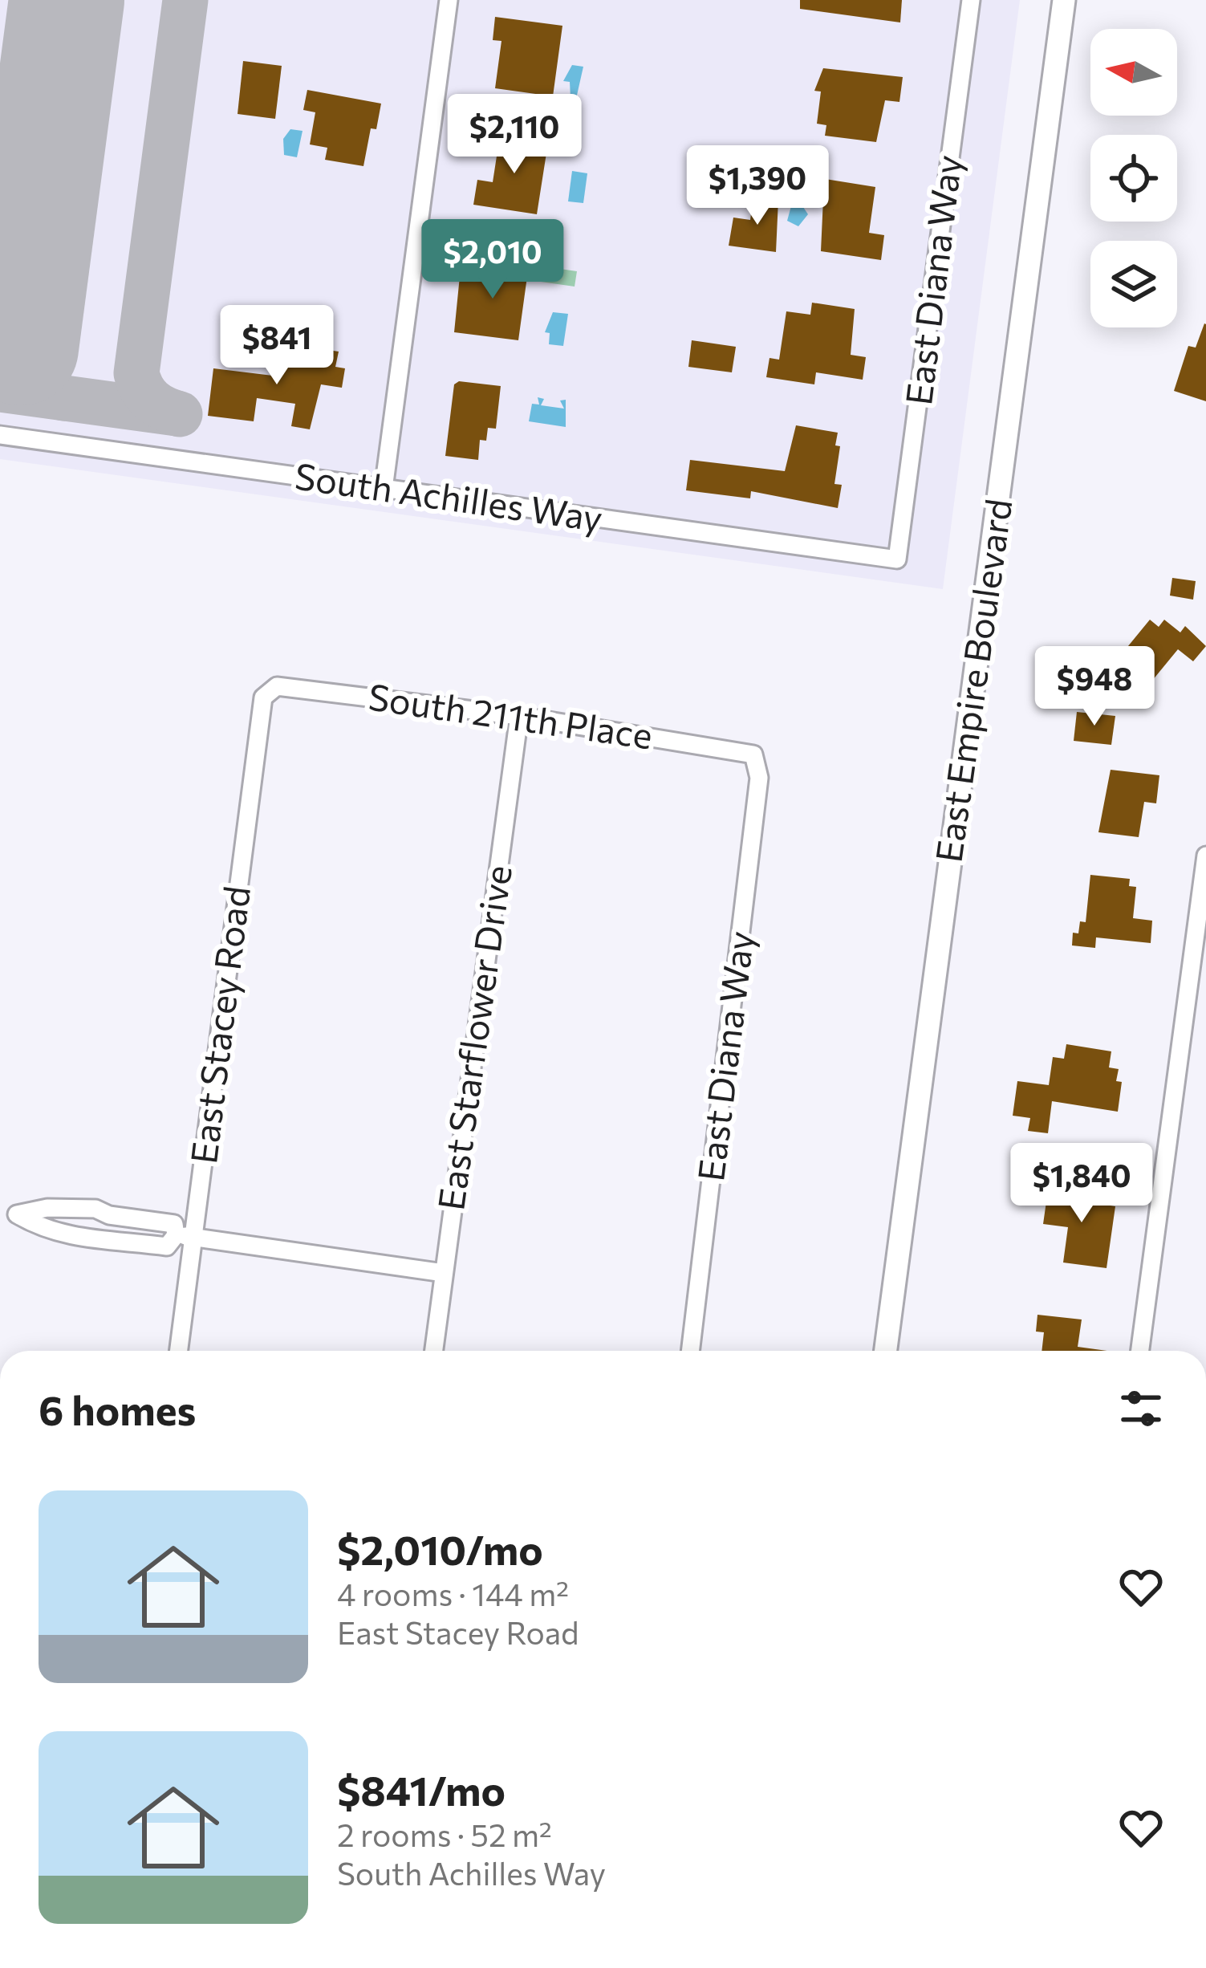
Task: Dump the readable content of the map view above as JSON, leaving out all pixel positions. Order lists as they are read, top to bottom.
{
  "streets": {
    "street": [
      "East Diana Way",
      "South Achilles Way",
      "East Empire Boulevard",
      "South 211th Place",
      "East Stacey Road",
      "East Starflower Drive"
    ]
  },
  "crossings": [
    ["East Diana Way", "South Achilles Way"],
    ["East Diana Way", "South 211th Place"],
    ["South 211th Place", "East Stacey Road"],
    ["South 211th Place", "East Starflower Drive"]
  ],
  "north": "left",
  "page": {
    "price": [
      "$2,110",
      "$1,390",
      "$2,010",
      "$841",
      "$948",
      "$1,840"
    ],
    "heading": "6 homes",
    "list": [
      {
        "name": "$2,010/mo",
        "note": "4 rooms · 144 m² · East Stacey Road"
      },
      {
        "name": "$841/mo",
        "note": "2 rooms · 52 m² · South Achilles Way"
      }
    ]
  }
}
